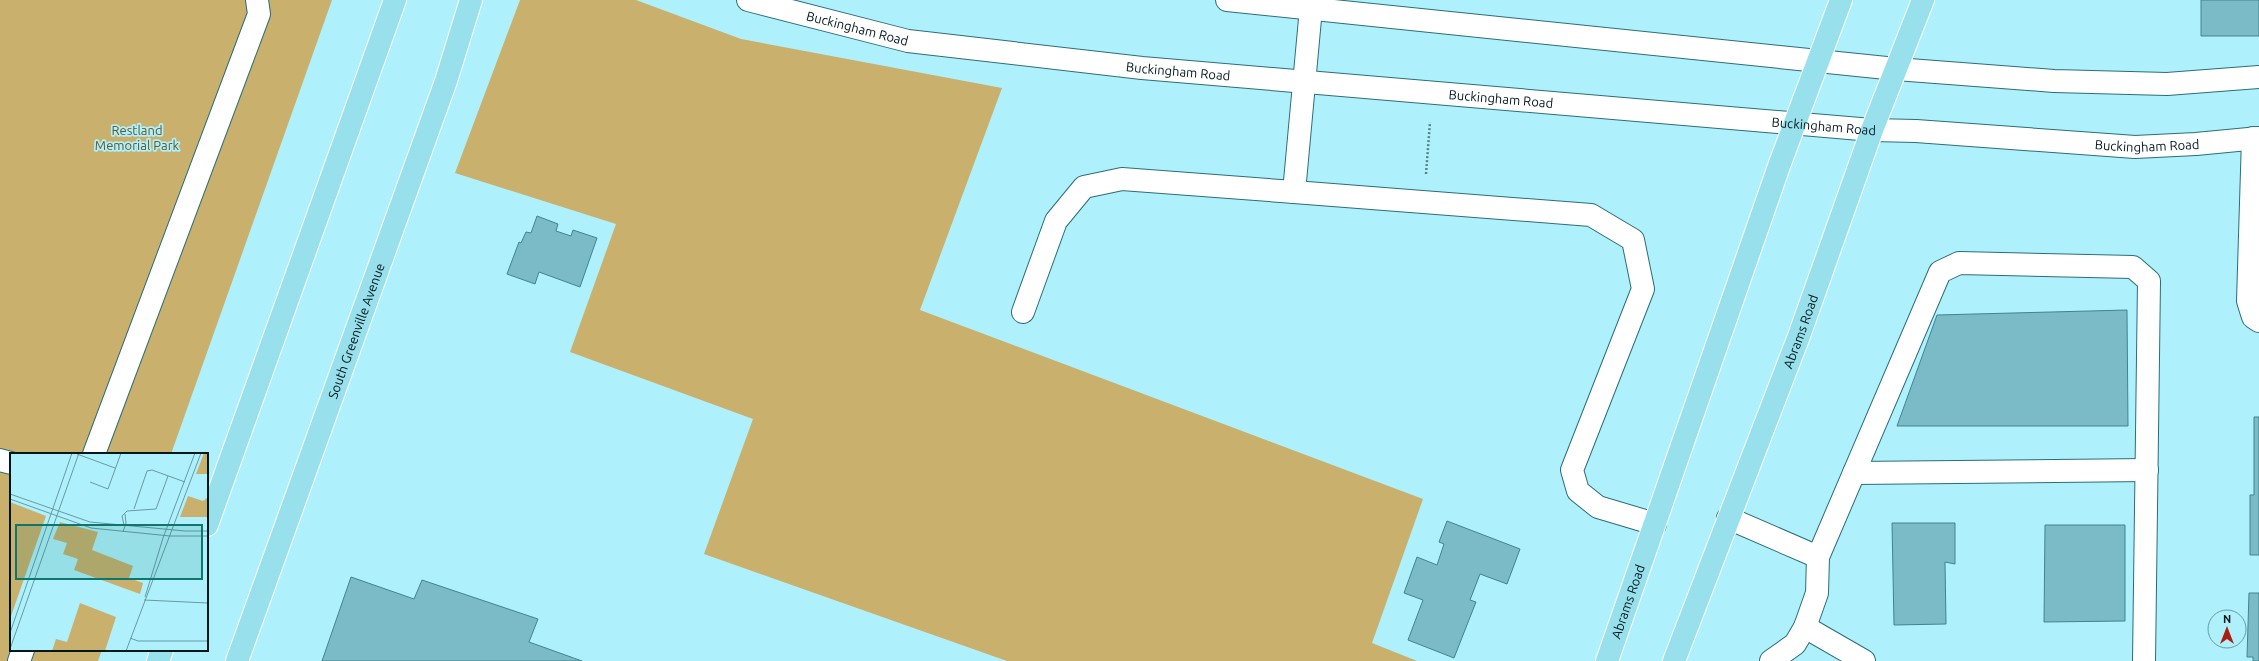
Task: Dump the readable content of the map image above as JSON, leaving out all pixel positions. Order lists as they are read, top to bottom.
{
  "streets": {
    "main road": ["South Greenville Avenue", "Abrams Road"],
    "street": ["Buckingham Road"]
  },
  "crossings": [
    ["Buckingham Road", "Abrams Road"]
  ],
  "parks": ["Restland Memorial Park"],
  "north": "top"
}
